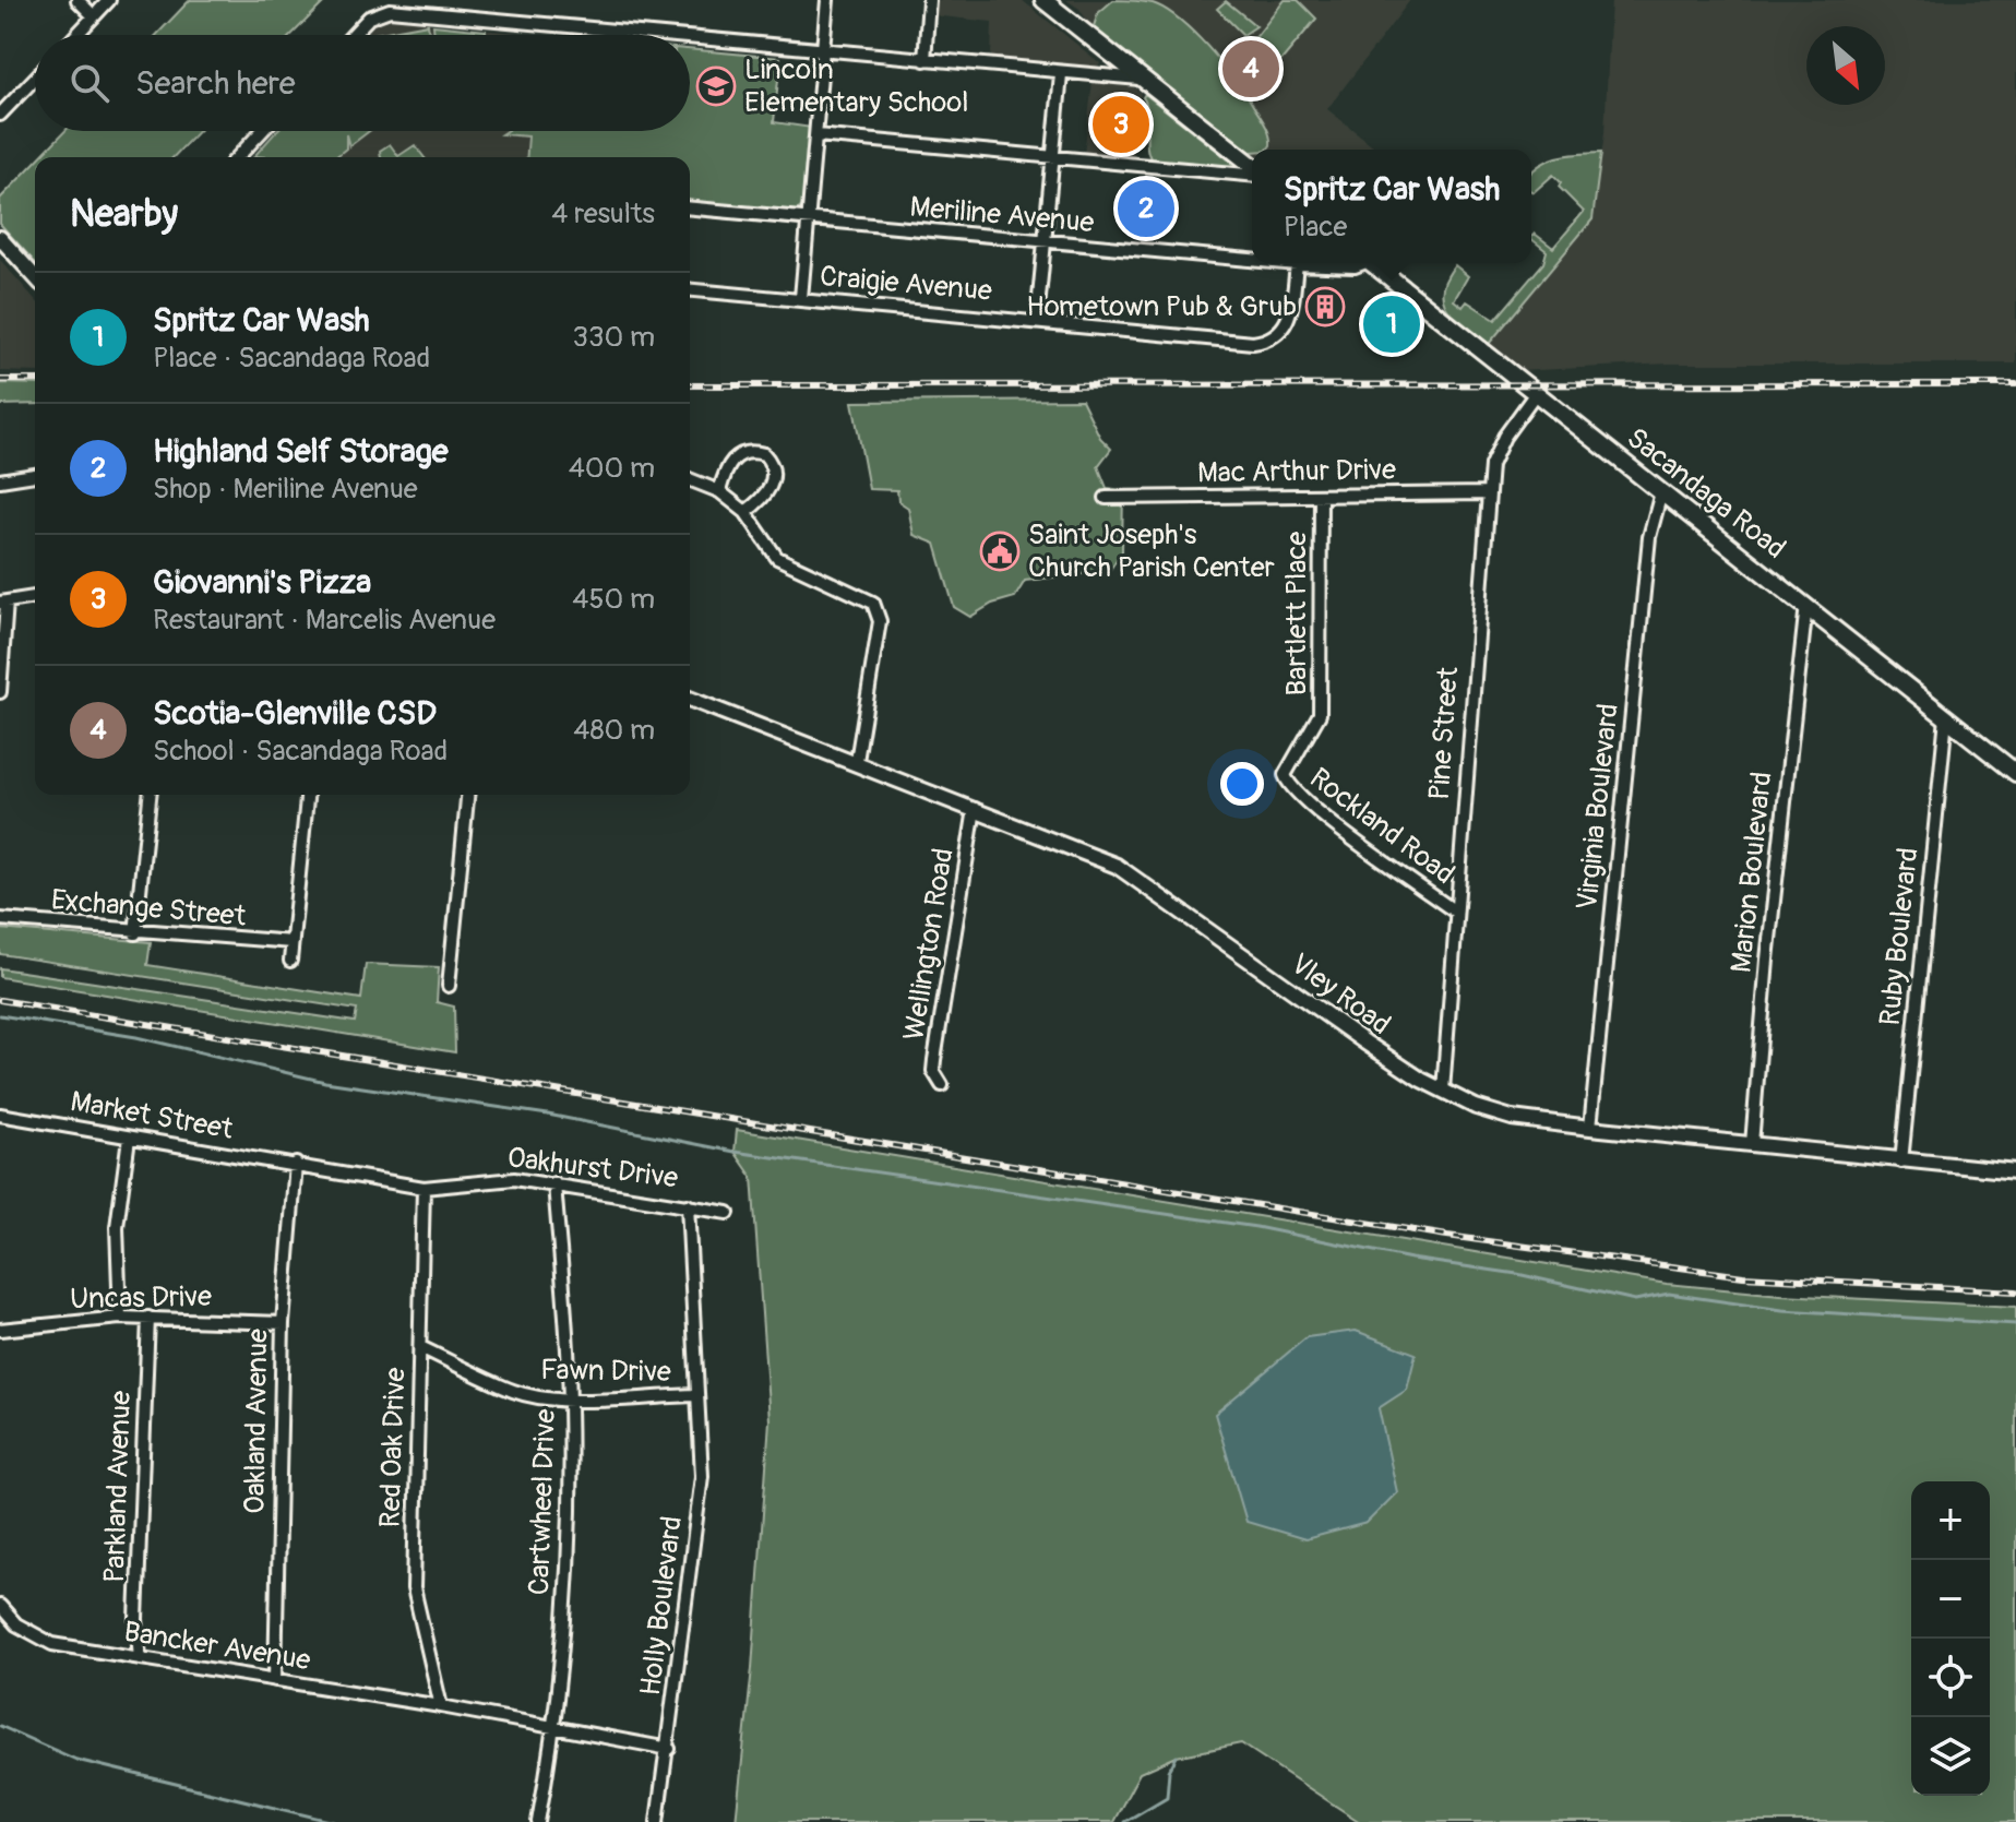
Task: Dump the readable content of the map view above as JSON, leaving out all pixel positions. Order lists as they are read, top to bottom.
{
  "streets": {
    "main road": ["Sacandaga Road"],
    "street": [
      "Meriline Avenue",
      "Craigie Avenue",
      "Mac Arthur Drive",
      "Bartlett Place",
      "Pine Street",
      "Virginia Boulevard",
      "Rockland Road",
      "Marion Boulevard",
      "Exchange Street",
      "Ruby Boulevard",
      "Wellington Road",
      "Vley Road",
      "Market Street",
      "Oakhurst Drive",
      "Uncas Drive",
      "Fawn Drive",
      "Oakland Avenue",
      "Red Oak Drive",
      "Parkland Avenue",
      "Cartwheel Drive",
      "Holly Boulevard",
      "Bancker Avenue"
    ]
  },
  "crossings": [
    ["Meriline Avenue", "Craigie Avenue"],
    ["Mac Arthur Drive", "Bartlett Place"],
    ["Mac Arthur Drive", "Pine Street"],
    ["Sacandaga Road", "Pine Street"],
    ["Sacandaga Road", "Virginia Boulevard"],
    ["Sacandaga Road", "Marion Boulevard"],
    ["Sacandaga Road", "Ruby Boulevard"],
    ["Bartlett Place", "Rockland Road"],
    ["Pine Street", "Rockland Road"],
    ["Pine Street", "Vley Road"],
    ["Virginia Boulevard", "Vley Road"],
    ["Marion Boulevard", "Vley Road"],
    ["Ruby Boulevard", "Vley Road"],
    ["Wellington Road", "Vley Road"],
    ["Market Street", "Oakhurst Drive"],
    ["Market Street", "Oakland Avenue"],
    ["Oakhurst Drive", "Oakland Avenue"],
    ["Oakhurst Drive", "Red Oak Drive"],
    ["Oakhurst Drive", "Cartwheel Drive"],
    ["Oakhurst Drive", "Holly Boulevard"],
    ["Uncas Drive", "Oakland Avenue"],
    ["Uncas Drive", "Parkland Avenue"],
    ["Fawn Drive", "Red Oak Drive"],
    ["Fawn Drive", "Cartwheel Drive"],
    ["Fawn Drive", "Holly Boulevard"],
    ["Oakland Avenue", "Bancker Avenue"],
    ["Red Oak Drive", "Bancker Avenue"],
    ["Parkland Avenue", "Bancker Avenue"],
    ["Cartwheel Drive", "Bancker Avenue"],
    ["Holly Boulevard", "Bancker Avenue"]
  ],
  "places": {
    "school or university": ["Lincoln Elementary School"],
    "building": ["Hometown Pub & Grub"],
    "public building": ["Saint Joseph's Church Parish Center"]
  },
  "north": "bottom right",
  "page": {
    "search": "Search here",
    "pins": [
      "4",
      "3",
      "2",
      "1"
    ],
    "popup": ["Spritz Car Wash", "Place"],
    "heading": ["Nearby", "4 results"],
    "list": [
      {
        "mark": "1",
        "name": "Spritz Car Wash",
        "note": "Place · Sacandaga Road",
        "value": "330 m"
      },
      {
        "mark": "2",
        "name": "Highland Self Storage",
        "note": "Shop · Meriline Avenue",
        "value": "400 m"
      },
      {
        "mark": "3",
        "name": "Giovanni's Pizza",
        "note": "Restaurant · Marcelis Avenue",
        "value": "450 m"
      },
      {
        "mark": "4",
        "name": "Scotia-Glenville CSD",
        "note": "School · Sacandaga Road",
        "value": "480 m"
      }
    ],
    "map_buttons": ["+", "−"]
  }
}
